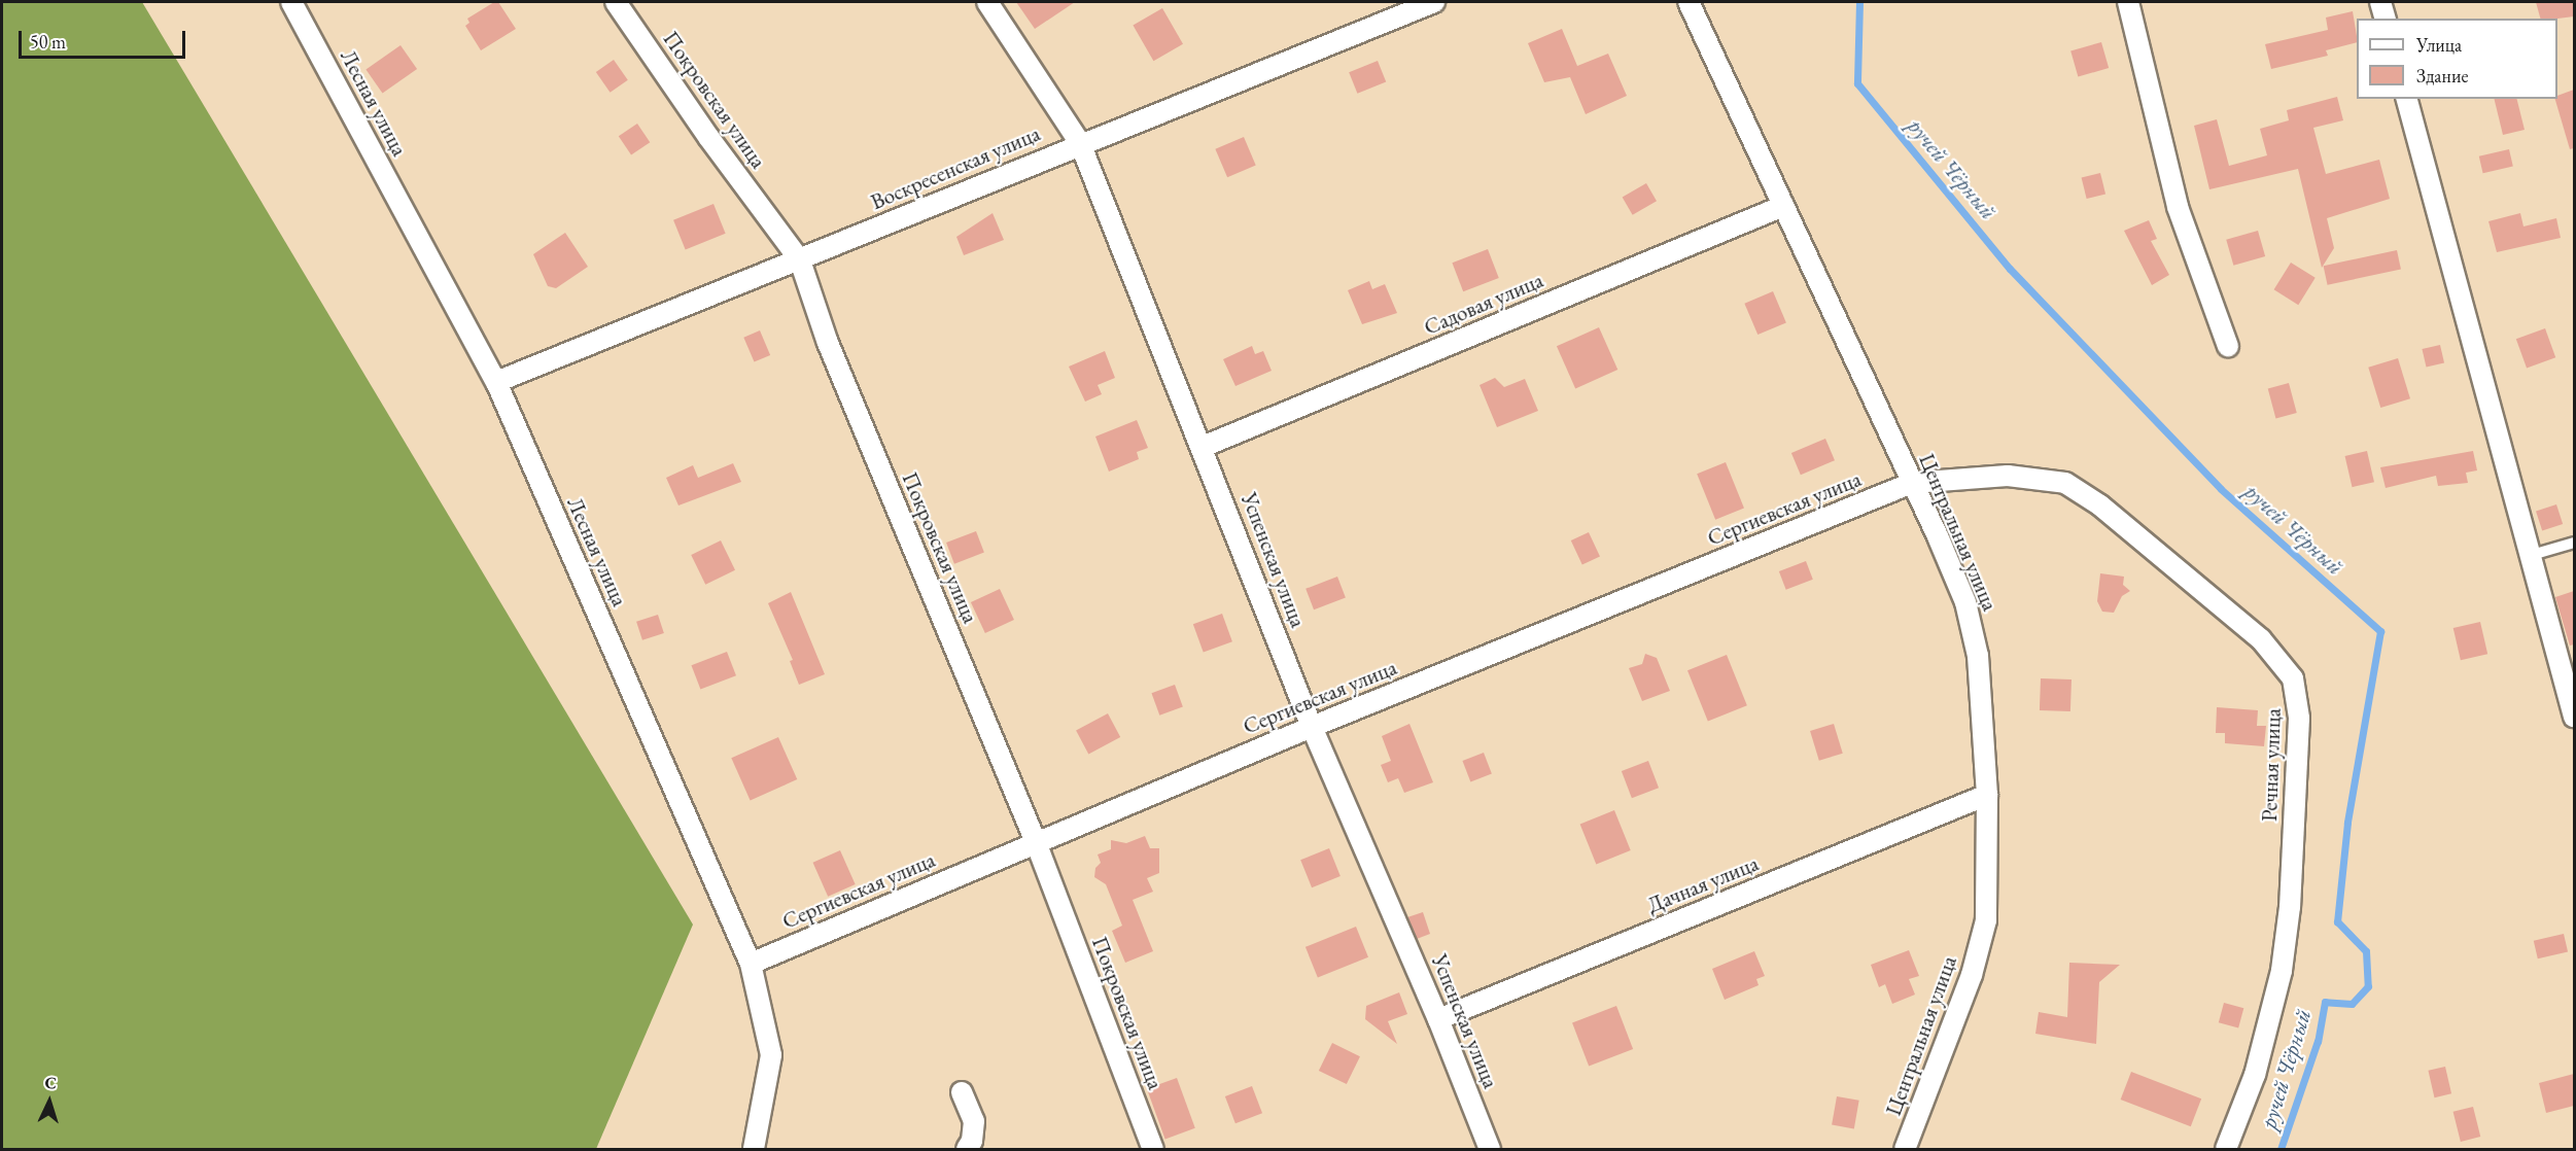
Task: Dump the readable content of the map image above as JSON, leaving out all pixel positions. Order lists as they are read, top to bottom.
{
  "streets": {
    "street": [
      "Покровская улица",
      "Лесная улица",
      "Воскресенская улица",
      "Садовая улица",
      "Сергиевская улица",
      "Центральная улица",
      "Успенская улица",
      "Речная улица",
      "Дачная улица"
    ]
  },
  "crossings": [
    ["Покровская улица", "Воскресенская улица"],
    ["Покровская улица", "Сергиевская улица"],
    ["Лесная улица", "Воскресенская улица"],
    ["Лесная улица", "Сергиевская улица"],
    ["Воскресенская улица", "Успенская улица"],
    ["Садовая улица", "Центральная улица"],
    ["Садовая улица", "Успенская улица"],
    ["Сергиевская улица", "Центральная улица"],
    ["Сергиевская улица", "Успенская улица"],
    ["Сергиевская улица", "Речная улица"],
    ["Центральная улица", "Речная улица"],
    ["Центральная улица", "Дачная улица"],
    ["Успенская улица", "Дачная улица"]
  ],
  "water": ["ручей Чёрный"],
  "legend": ["Улица", "Здание"],
  "scale_bar": "50 m",
  "north": "top"
}
